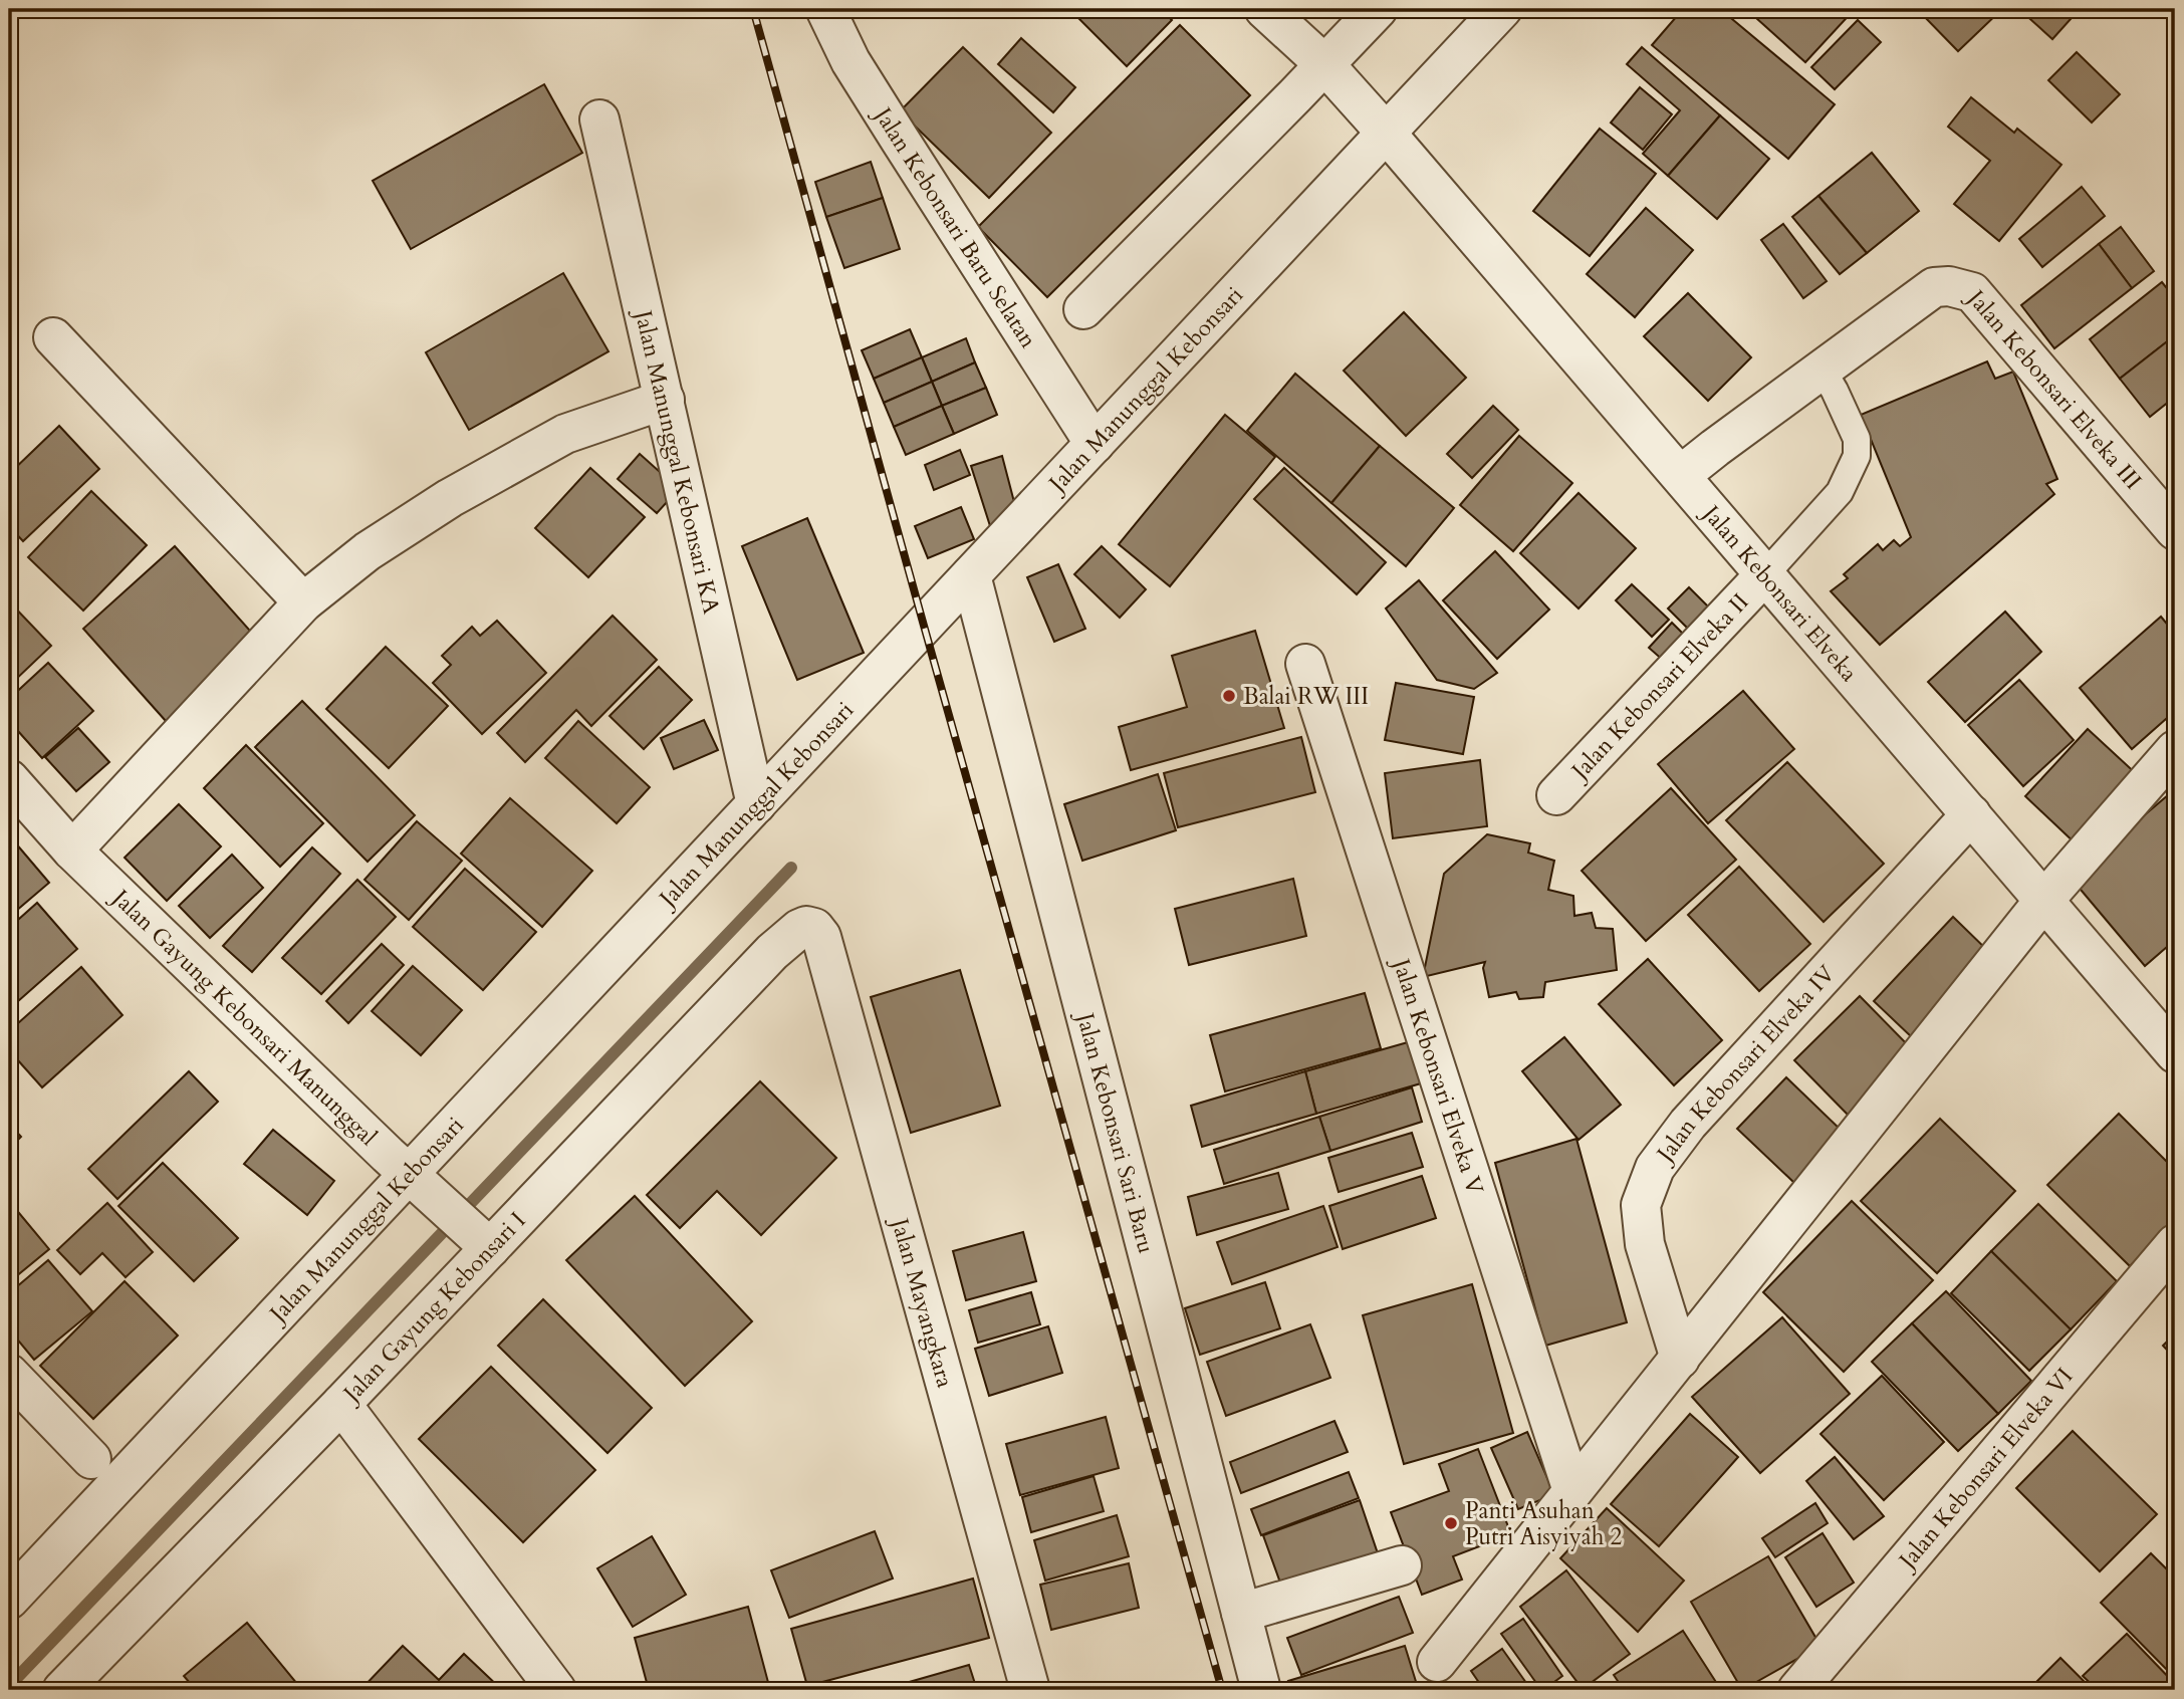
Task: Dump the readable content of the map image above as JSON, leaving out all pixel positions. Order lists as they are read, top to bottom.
{
  "streets": {
    "street": [
      "Jalan Kebonsari Baru Selatan",
      "Jalan Manunggal Kebonsari",
      "Jalan Kebonsari Elveka III",
      "Jalan Manunggal Kebonsari KA",
      "Jalan Kebonsari Elveka",
      "Jalan Kebonsari Elveka II",
      "Jalan Gayung Kebonsari Manunggal",
      "Jalan Kebonsari Elveka IV",
      "Jalan Kebonsari Elveka V",
      "Jalan Kebonsari Sari Baru",
      "Jalan Mayangkara",
      "Jalan Gayung Kebonsari I",
      "Jalan Kebonsari Elveka VI"
    ]
  },
  "crossings": [
    ["Jalan Kebonsari Baru Selatan", "Jalan Manunggal Kebonsari"],
    ["Jalan Manunggal Kebonsari", "Jalan Manunggal Kebonsari KA"],
    ["Jalan Manunggal Kebonsari", "Jalan Kebonsari Elveka"],
    ["Jalan Manunggal Kebonsari", "Jalan Gayung Kebonsari Manunggal"],
    ["Jalan Manunggal Kebonsari", "Jalan Kebonsari Sari Baru"],
    ["Jalan Kebonsari Elveka III", "Jalan Kebonsari Elveka"],
    ["Jalan Kebonsari Elveka", "Jalan Kebonsari Elveka II"],
    ["Jalan Kebonsari Elveka", "Jalan Kebonsari Elveka IV"],
    ["Jalan Gayung Kebonsari Manunggal", "Jalan Gayung Kebonsari I"],
    ["Jalan Mayangkara", "Jalan Gayung Kebonsari I"]
  ],
  "places": ["Balai RW III", "Panti Asuhan Putri Aisyiyah 2"]
}
